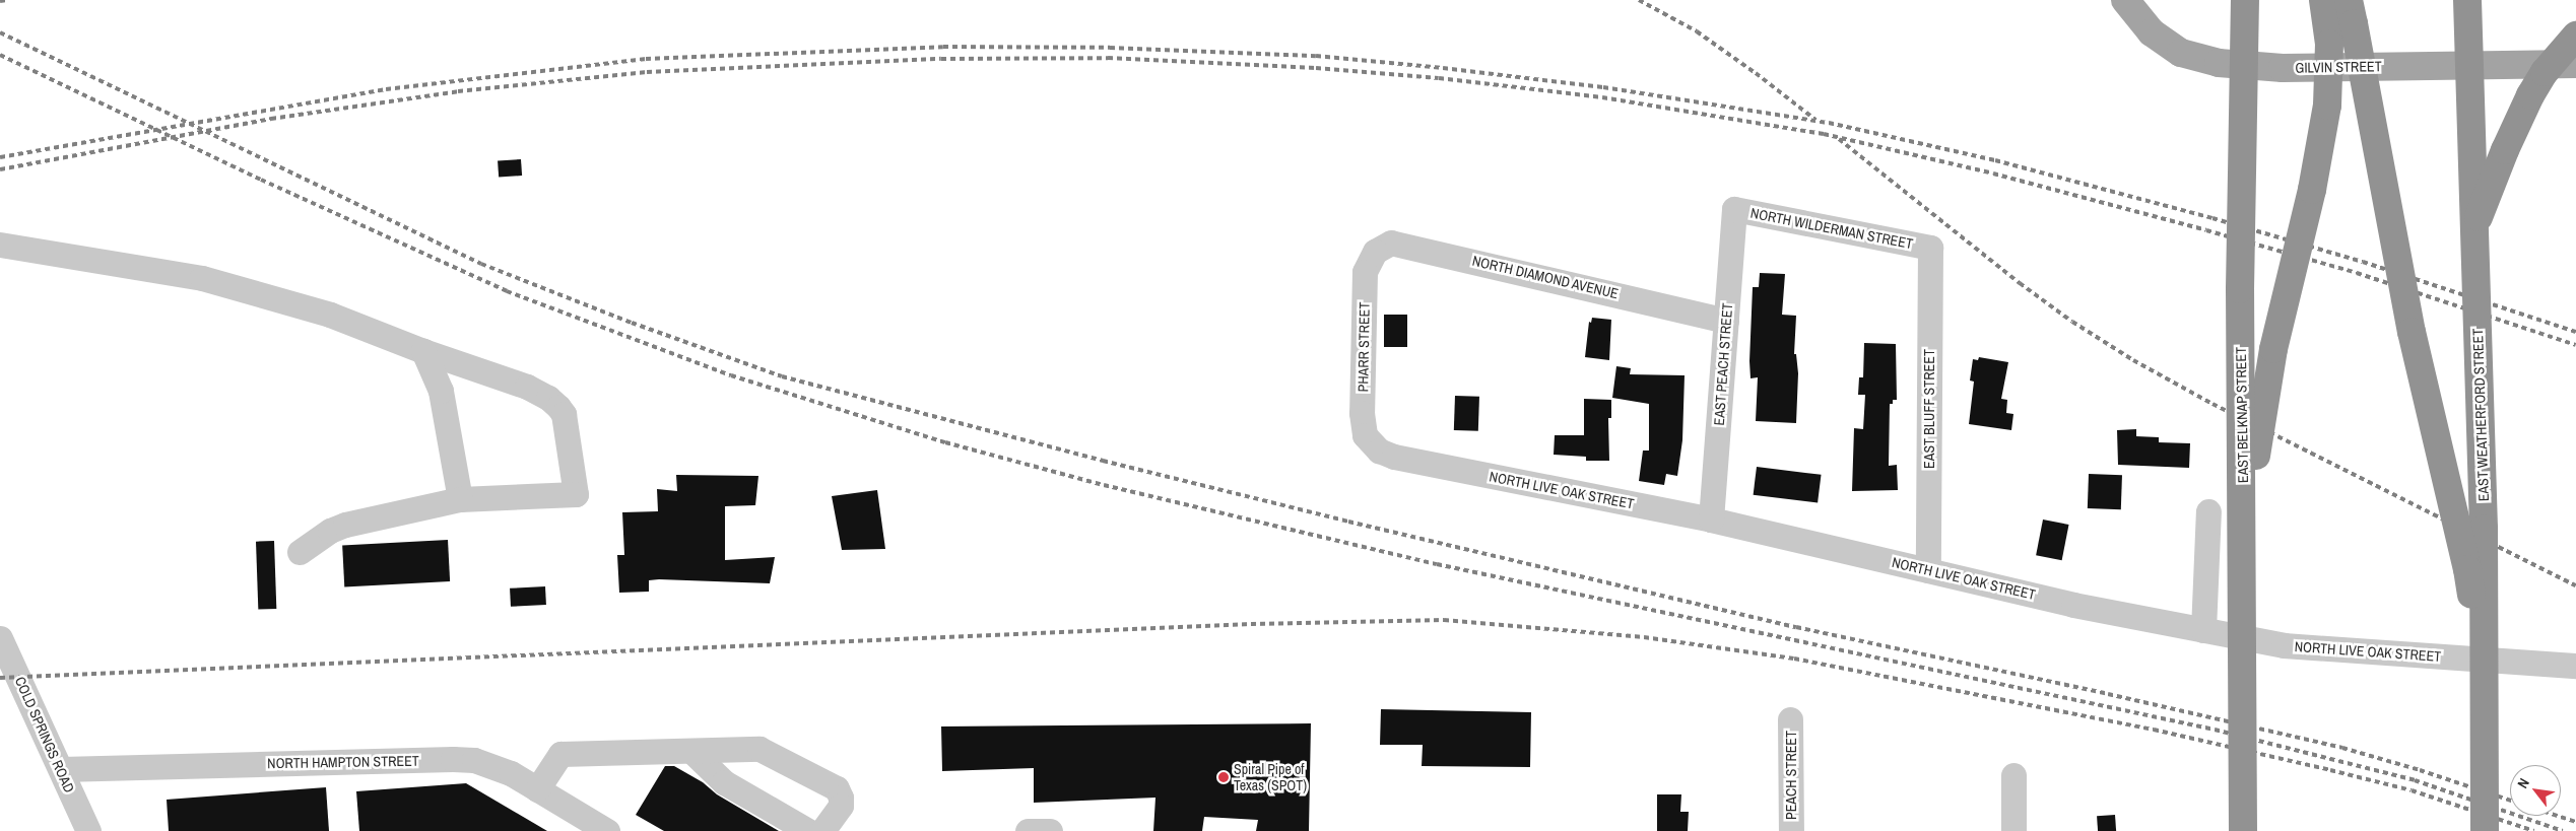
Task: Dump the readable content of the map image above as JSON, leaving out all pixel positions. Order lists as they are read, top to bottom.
{
  "streets": {
    "highway": ["EAST BELKNAP STREET", "EAST WEATHERFORD STREET"],
    "main road": ["GILVIN STREET"],
    "street": [
      "NORTH WILDERMAN STREET",
      "NORTH DIAMOND AVENUE",
      "PHARR STREET",
      "EAST PEACH STREET",
      "EAST BLUFF STREET",
      "NORTH LIVE OAK STREET",
      "COLD SPRINGS ROAD",
      "NORTH HAMPTON STREET",
      "PEACH STREET"
    ]
  },
  "crossings": [
    ["NORTH WILDERMAN STREET", "EAST PEACH STREET"],
    ["NORTH WILDERMAN STREET", "EAST BLUFF STREET"],
    ["NORTH DIAMOND AVENUE", "PHARR STREET"],
    ["NORTH DIAMOND AVENUE", "EAST PEACH STREET"],
    ["PHARR STREET", "NORTH LIVE OAK STREET"],
    ["EAST PEACH STREET", "NORTH LIVE OAK STREET"],
    ["EAST BLUFF STREET", "NORTH LIVE OAK STREET"],
    ["COLD SPRINGS ROAD", "NORTH HAMPTON STREET"]
  ],
  "places": ["Spiral Pipe of Texas (SPOT)"],
  "north": "top left"
}
